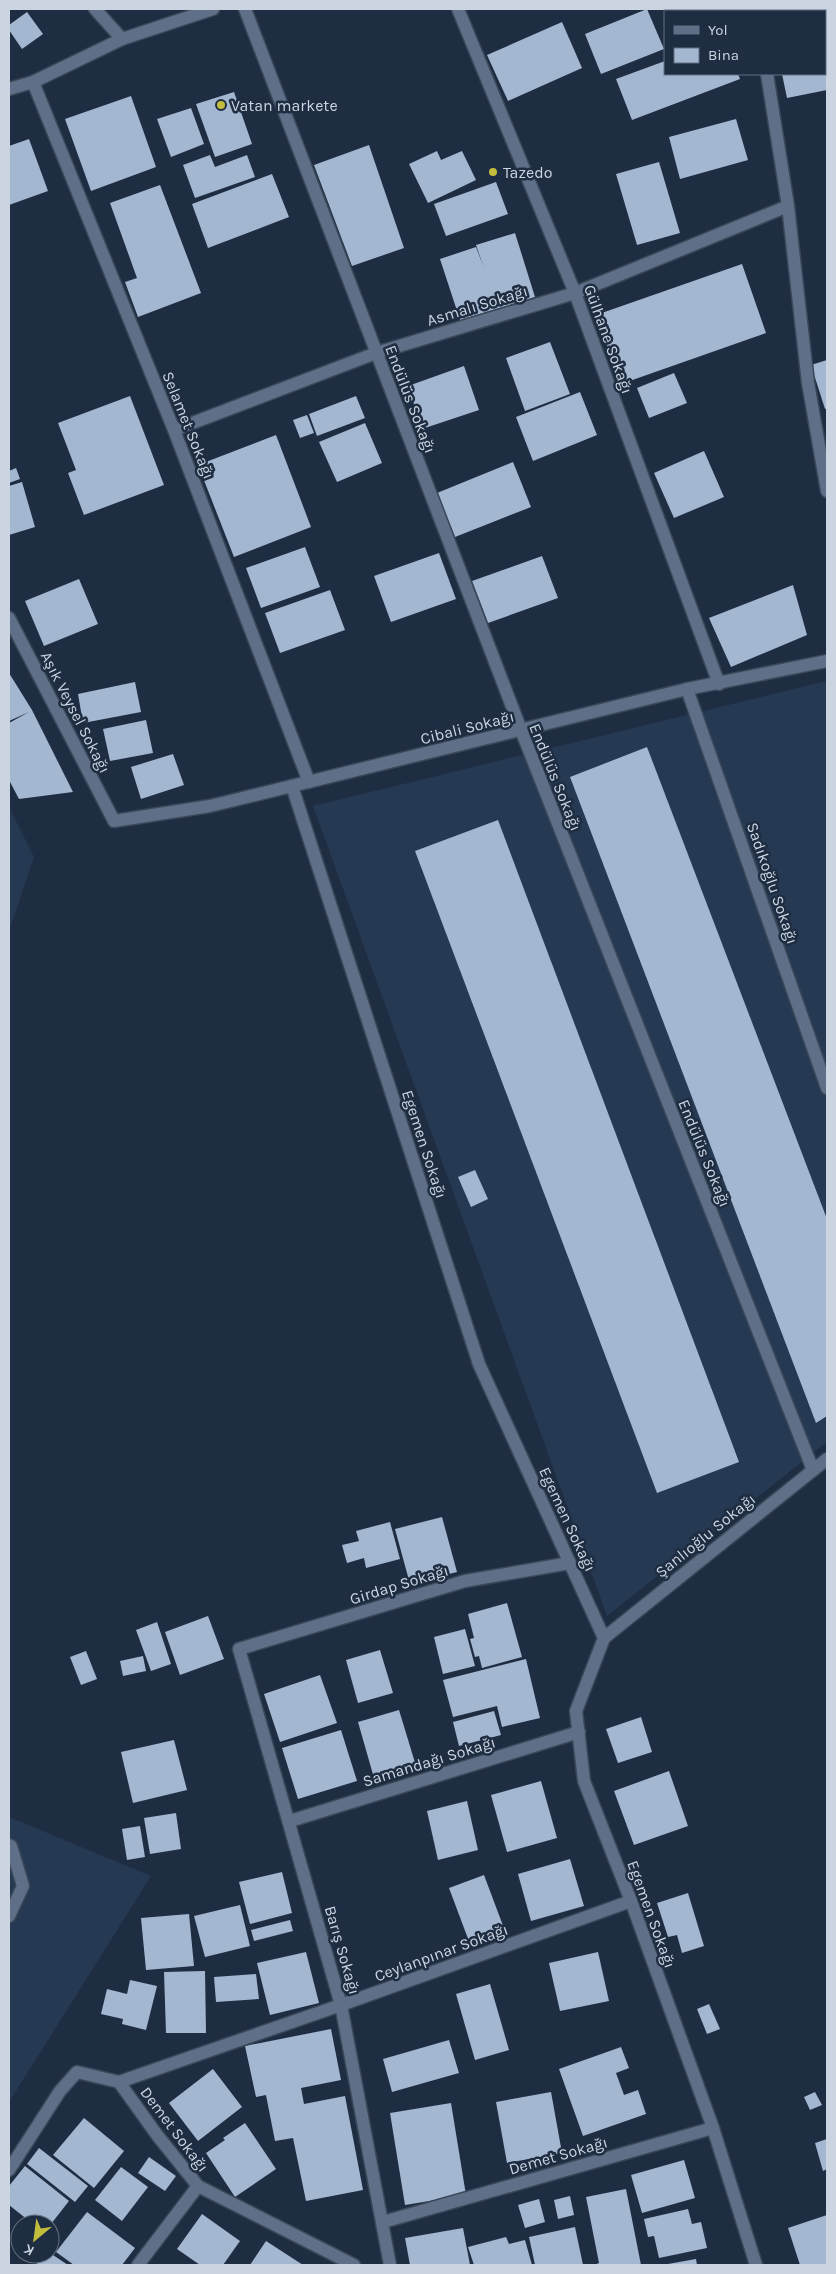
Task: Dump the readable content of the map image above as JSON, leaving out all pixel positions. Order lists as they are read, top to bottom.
{
  "streets": {
    "street": [
      "Asmalı Sokağı",
      "Gülhane Sokağı",
      "Endülüs Sokağı",
      "Selamet Sokağı",
      "Aşık Veysel Sokağı",
      "Cibali Sokağı",
      "Sadıkoğlu Sokağı",
      "Egemen Sokağı",
      "Şanlıoğlu Sokağı",
      "Girdap Sokağı",
      "Samandağı Sokağı",
      "Barış Sokağı",
      "Ceylanpınar Sokağı",
      "Demet Sokağı"
    ]
  },
  "crossings": [
    ["Asmalı Sokağı", "Gülhane Sokağı"],
    ["Asmalı Sokağı", "Endülüs Sokağı"],
    ["Asmalı Sokağı", "Selamet Sokağı"],
    ["Gülhane Sokağı", "Cibali Sokağı"],
    ["Endülüs Sokağı", "Cibali Sokağı"],
    ["Endülüs Sokağı", "Şanlıoğlu Sokağı"],
    ["Selamet Sokağı", "Cibali Sokağı"],
    ["Aşık Veysel Sokağı", "Cibali Sokağı"],
    ["Cibali Sokağı", "Sadıkoğlu Sokağı"],
    ["Cibali Sokağı", "Egemen Sokağı"],
    ["Egemen Sokağı", "Şanlıoğlu Sokağı"],
    ["Egemen Sokağı", "Girdap Sokağı"],
    ["Egemen Sokağı", "Samandağı Sokağı"],
    ["Egemen Sokağı", "Ceylanpınar Sokağı"],
    ["Egemen Sokağı", "Demet Sokağı"],
    ["Girdap Sokağı", "Barış Sokağı"],
    ["Samandağı Sokağı", "Barış Sokağı"],
    ["Barış Sokağı", "Ceylanpınar Sokağı"],
    ["Barış Sokağı", "Demet Sokağı"],
    ["Ceylanpınar Sokağı", "Demet Sokağı"]
  ],
  "places": ["Vatan markete", "Tazedo"],
  "legend": ["Yol", "Bina"],
  "north": "bottom left"
}
